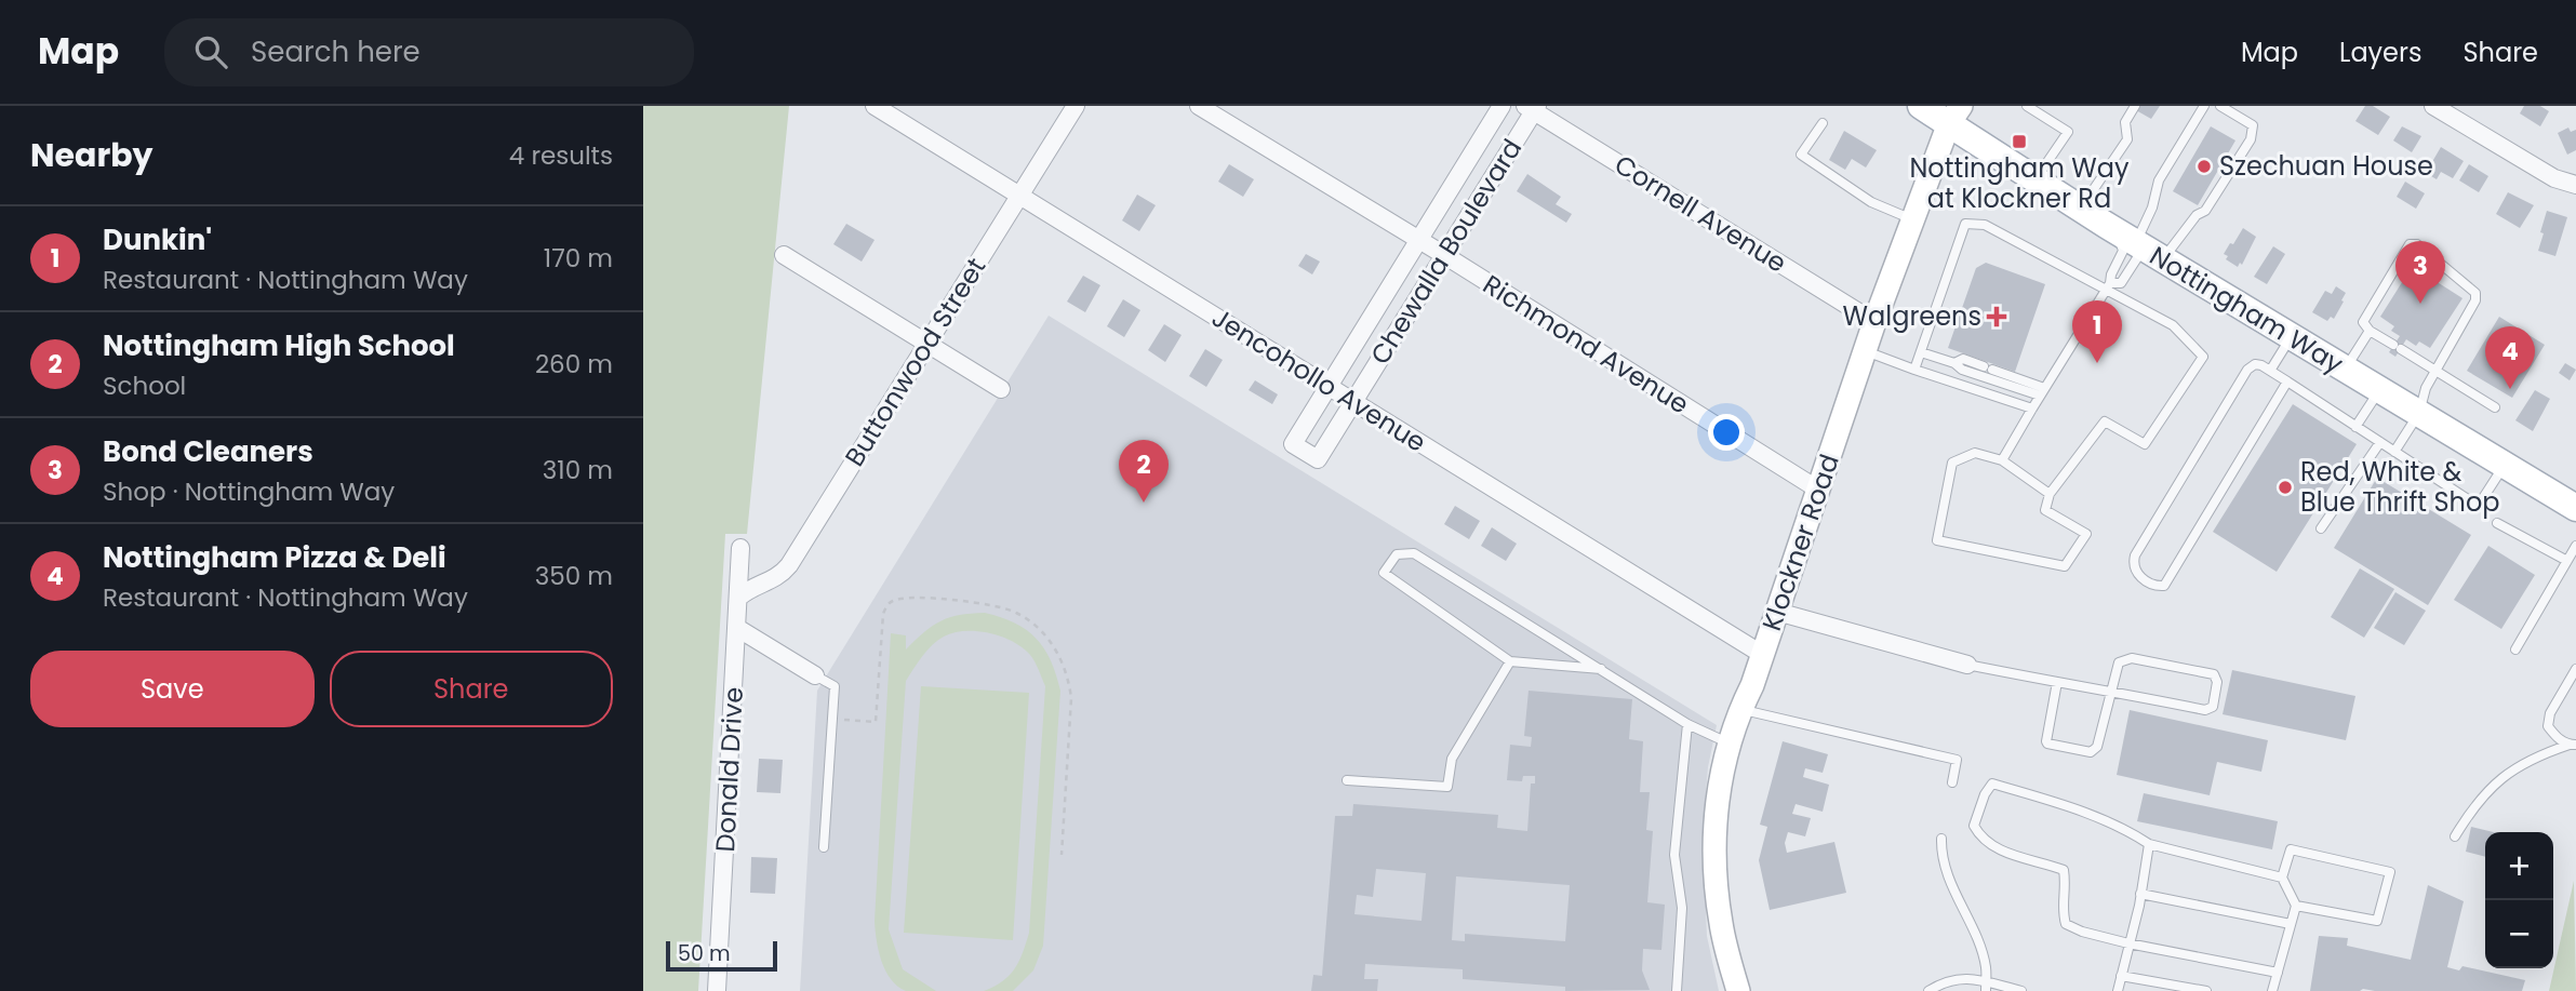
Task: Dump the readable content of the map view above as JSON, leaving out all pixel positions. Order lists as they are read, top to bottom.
{
  "streets": {
    "main road": ["Nottingham Way", "Klockner Road"],
    "street": [
      "Cornell Avenue",
      "Chewalla Boulevard",
      "Richmond Avenue",
      "Buttonwood Street",
      "Jencohollo Avenue",
      "Donald Drive"
    ]
  },
  "crossings": [
    ["Cornell Avenue", "Chewalla Boulevard"],
    ["Cornell Avenue", "Klockner Road"],
    ["Chewalla Boulevard", "Richmond Avenue"],
    ["Chewalla Boulevard", "Jencohollo Avenue"],
    ["Nottingham Way", "Klockner Road"],
    ["Richmond Avenue", "Klockner Road"],
    ["Buttonwood Street", "Jencohollo Avenue"],
    ["Buttonwood Street", "Donald Drive"],
    ["Jencohollo Avenue", "Klockner Road"]
  ],
  "places": {
    "transit": ["Nottingham Way at Klockner Rd"],
    "other": ["Szechuan House", "Red, White & Blue Thrift Shop"],
    "health": ["Walgreens"]
  },
  "scale_bar": "50 m",
  "page": {
    "header": "Map",
    "search": "Search here",
    "nav": ["Map", "Layers", "Share"],
    "heading": ["Nearby", "4 results"],
    "list": [
      {
        "mark": "1",
        "name": "Dunkin'",
        "note": "Restaurant · Nottingham Way",
        "value": "170 m"
      },
      {
        "mark": "2",
        "name": "Nottingham High School",
        "note": "School",
        "value": "260 m"
      },
      {
        "mark": "3",
        "name": "Bond Cleaners",
        "note": "Shop · Nottingham Way",
        "value": "310 m"
      },
      {
        "mark": "4",
        "name": "Nottingham Pizza & Deli",
        "note": "Restaurant · Nottingham Way",
        "value": "350 m"
      }
    ],
    "pins": [
      "3",
      "1",
      "4",
      "2"
    ],
    "buttons": ["Save", "Share"],
    "map_buttons": ["+", "−"],
    "scale": "50 m"
  }
}
